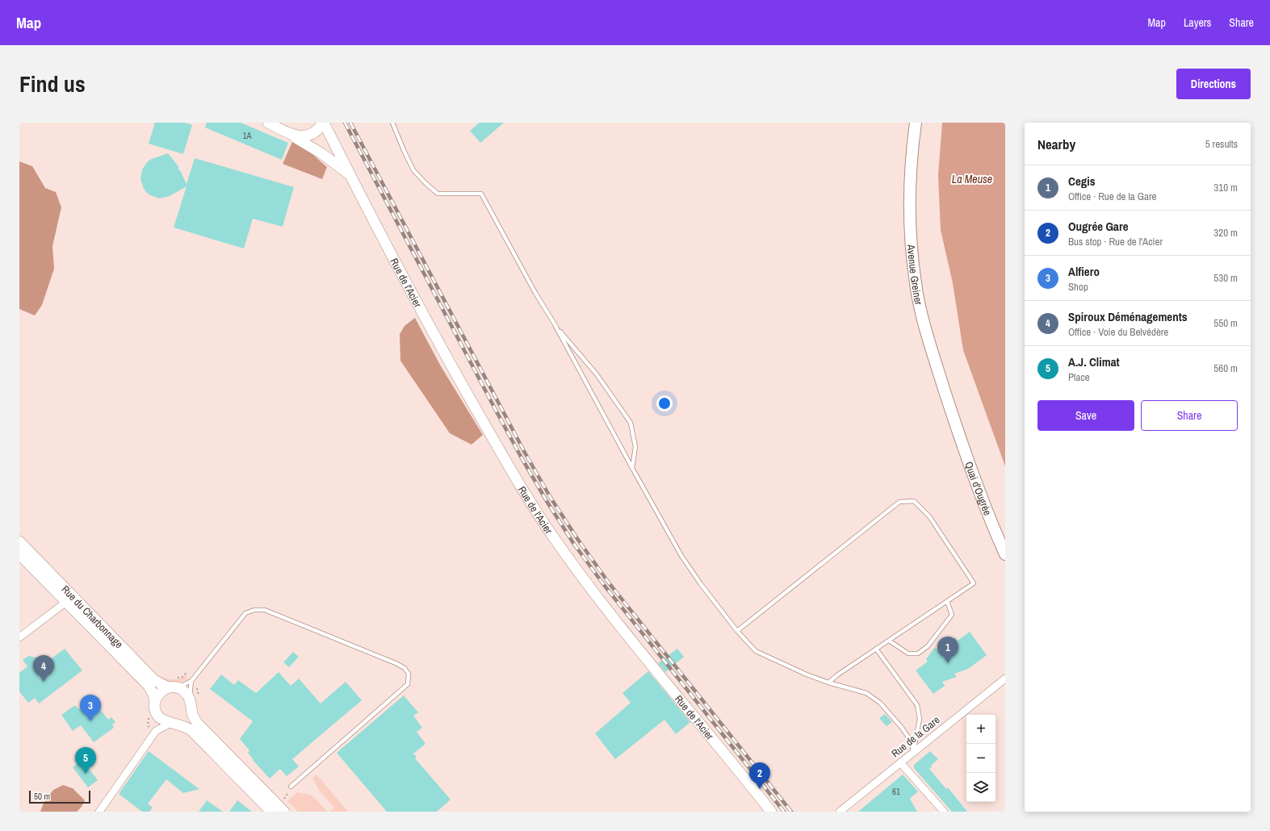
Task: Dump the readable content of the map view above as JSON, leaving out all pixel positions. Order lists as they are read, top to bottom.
{
  "streets": {
    "main road": [
      "Avenue Greiner",
      "Rue de l'Acier",
      "Quai d'Ougrée",
      "Rue du Charbonnage"
    ],
    "street": ["Rue de la Gare"]
  },
  "crossings": [
    ["Avenue Greiner", "Quai d'Ougrée"]
  ],
  "water": ["La Meuse"],
  "house_numbers": ["1A", "61"],
  "scale_bar": "50 m",
  "page": {
    "header": "Map",
    "nav": ["Map", "Layers", "Share"],
    "title": "Find us",
    "buttons": [
      "Directions",
      ["Save", "Share"]
    ],
    "heading": ["Nearby", "5 results"],
    "list": [
      {
        "mark": "1",
        "name": "Cegis",
        "note": "Office · Rue de la Gare",
        "value": "310 m"
      },
      {
        "mark": "2",
        "name": "Ougrée Gare",
        "note": "Bus stop · Rue de l'Acier",
        "value": "320 m"
      },
      {
        "mark": "3",
        "name": "Alfiero",
        "note": "Shop",
        "value": "530 m"
      },
      {
        "mark": "4",
        "name": "Spiroux Déménagements",
        "note": "Office · Voie du Belvédère",
        "value": "550 m"
      },
      {
        "mark": "5",
        "name": "A.J. Climat",
        "note": "Place",
        "value": "560 m"
      }
    ],
    "pins": [
      "1",
      "4",
      "3",
      "5",
      "2"
    ],
    "map_buttons": ["+", "−"],
    "scale": "50 m"
  }
}
